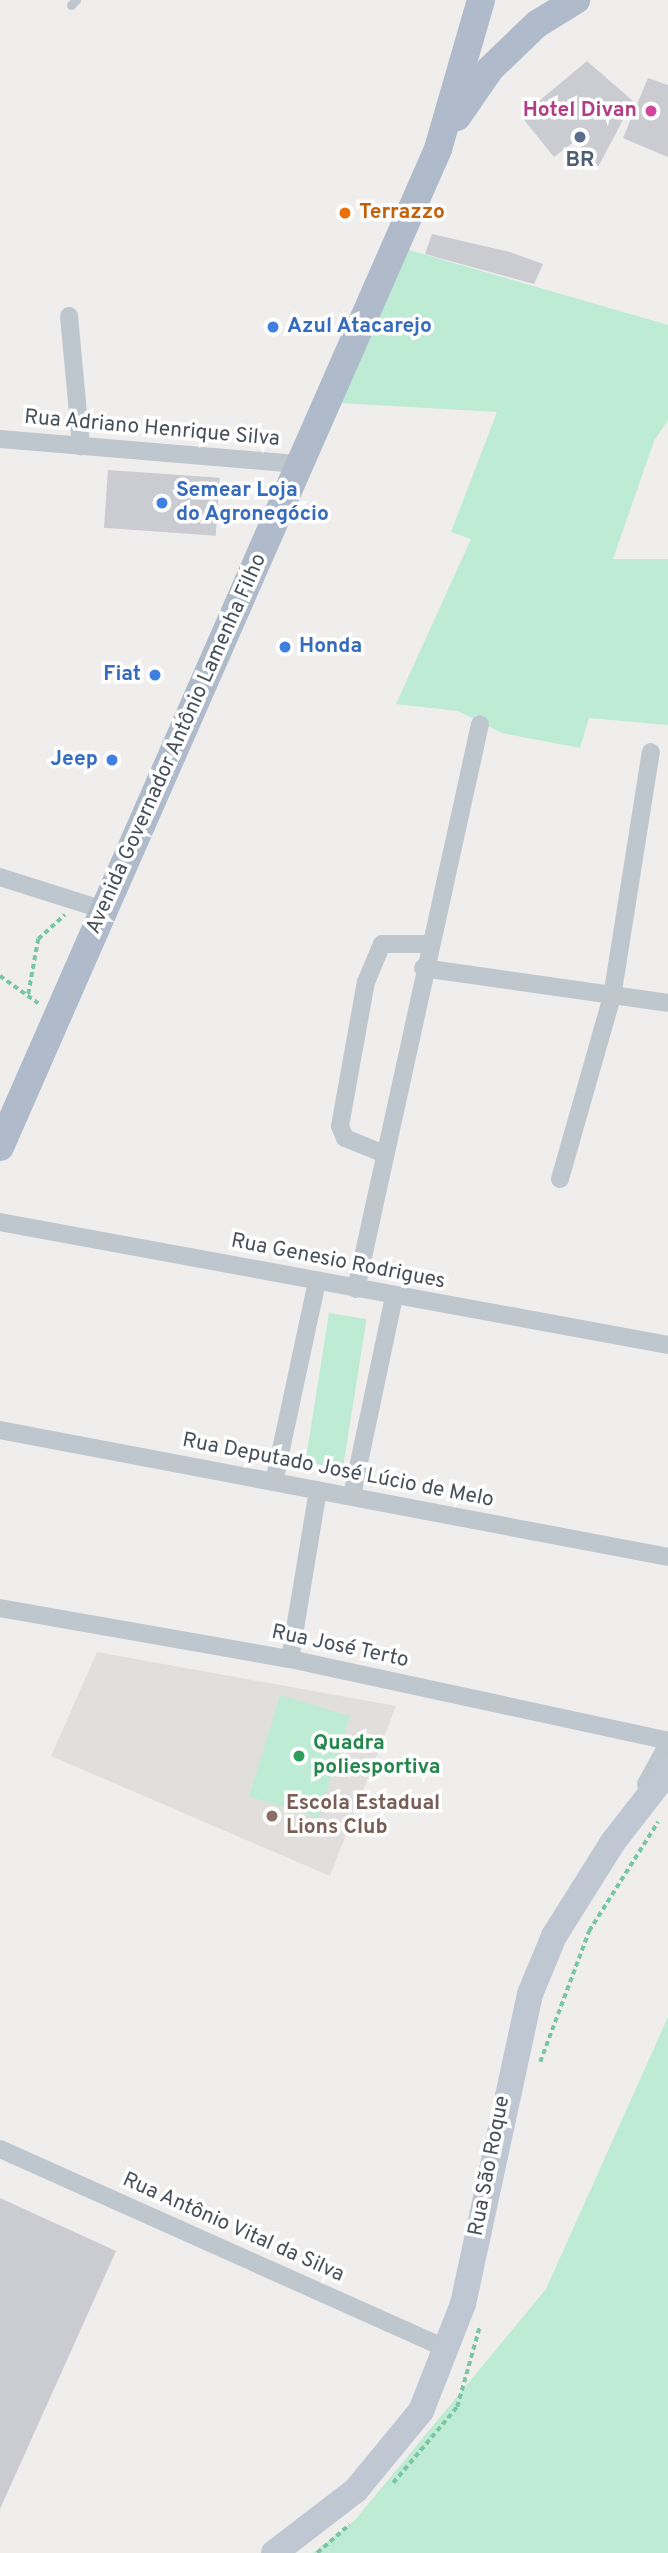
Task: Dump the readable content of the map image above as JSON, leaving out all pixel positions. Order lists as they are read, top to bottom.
{
  "streets": {
    "main road": ["Avenida Governador Antônio Lamenha Filho", "Rua São Roque"],
    "street": [
      "Rua Adriano Henrique Silva",
      "Rua Genesio Rodrigues",
      "Rua Deputado José Lúcio de Melo",
      "Rua José Terto",
      "Rua Antônio Vital da Silva"
    ]
  },
  "crossings": [
    ["Rua Adriano Henrique Silva", "Avenida Governador Antônio Lamenha Filho"],
    ["Rua José Terto", "Rua São Roque"],
    ["Rua São Roque", "Rua Antônio Vital da Silva"]
  ],
  "places": [
    "Hotel Divan",
    "BR",
    "Terrazzo",
    "Azul Atacarejo",
    "Semear Loja do Agronegócio",
    "Honda",
    "Fiat",
    "Jeep",
    "Quadra poliesportiva",
    "Escola Estadual Lions Club"
  ]
}
